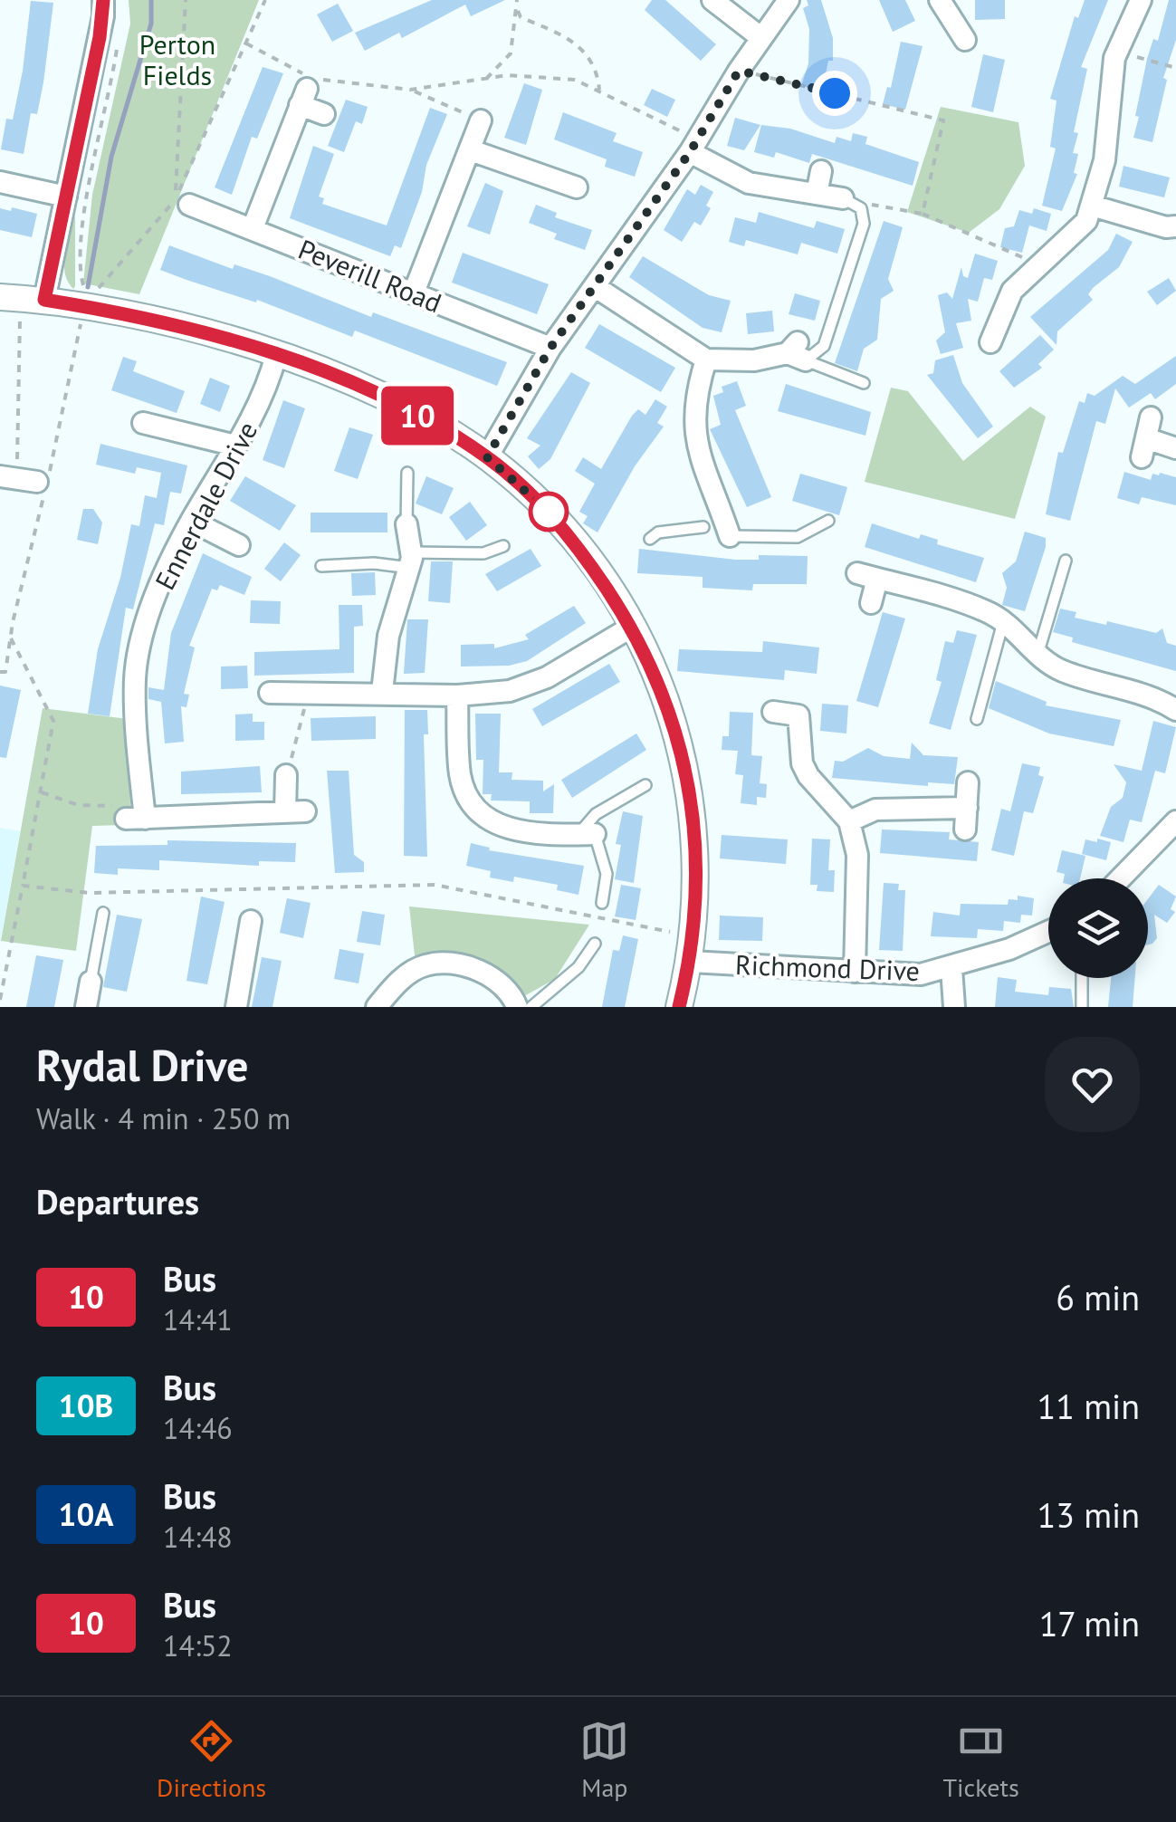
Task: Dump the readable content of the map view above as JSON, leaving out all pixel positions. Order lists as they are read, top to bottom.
{
  "streets": {
    "street": ["Peverill Road", "Ennerdale Drive", "Richmond Drive"]
  },
  "parks": ["Perton Fields"],
  "lines": ["bus line 10"],
  "page": {
    "on_map": "10",
    "heading": [
      ["Rydal Drive", "Walk · 4 min · 250 m"],
      "Departures"
    ],
    "list": [
      {
        "mark": "10",
        "name": "Bus",
        "note": "14:41",
        "value": "6 min"
      },
      {
        "mark": "10B",
        "name": "Bus",
        "note": "14:46",
        "value": "11 min"
      },
      {
        "mark": "10A",
        "name": "Bus",
        "note": "14:48",
        "value": "13 min"
      },
      {
        "mark": "10",
        "name": "Bus",
        "note": "14:52",
        "value": "17 min"
      }
    ],
    "tabs": ["Directions", "Map", "Tickets"]
  }
}
